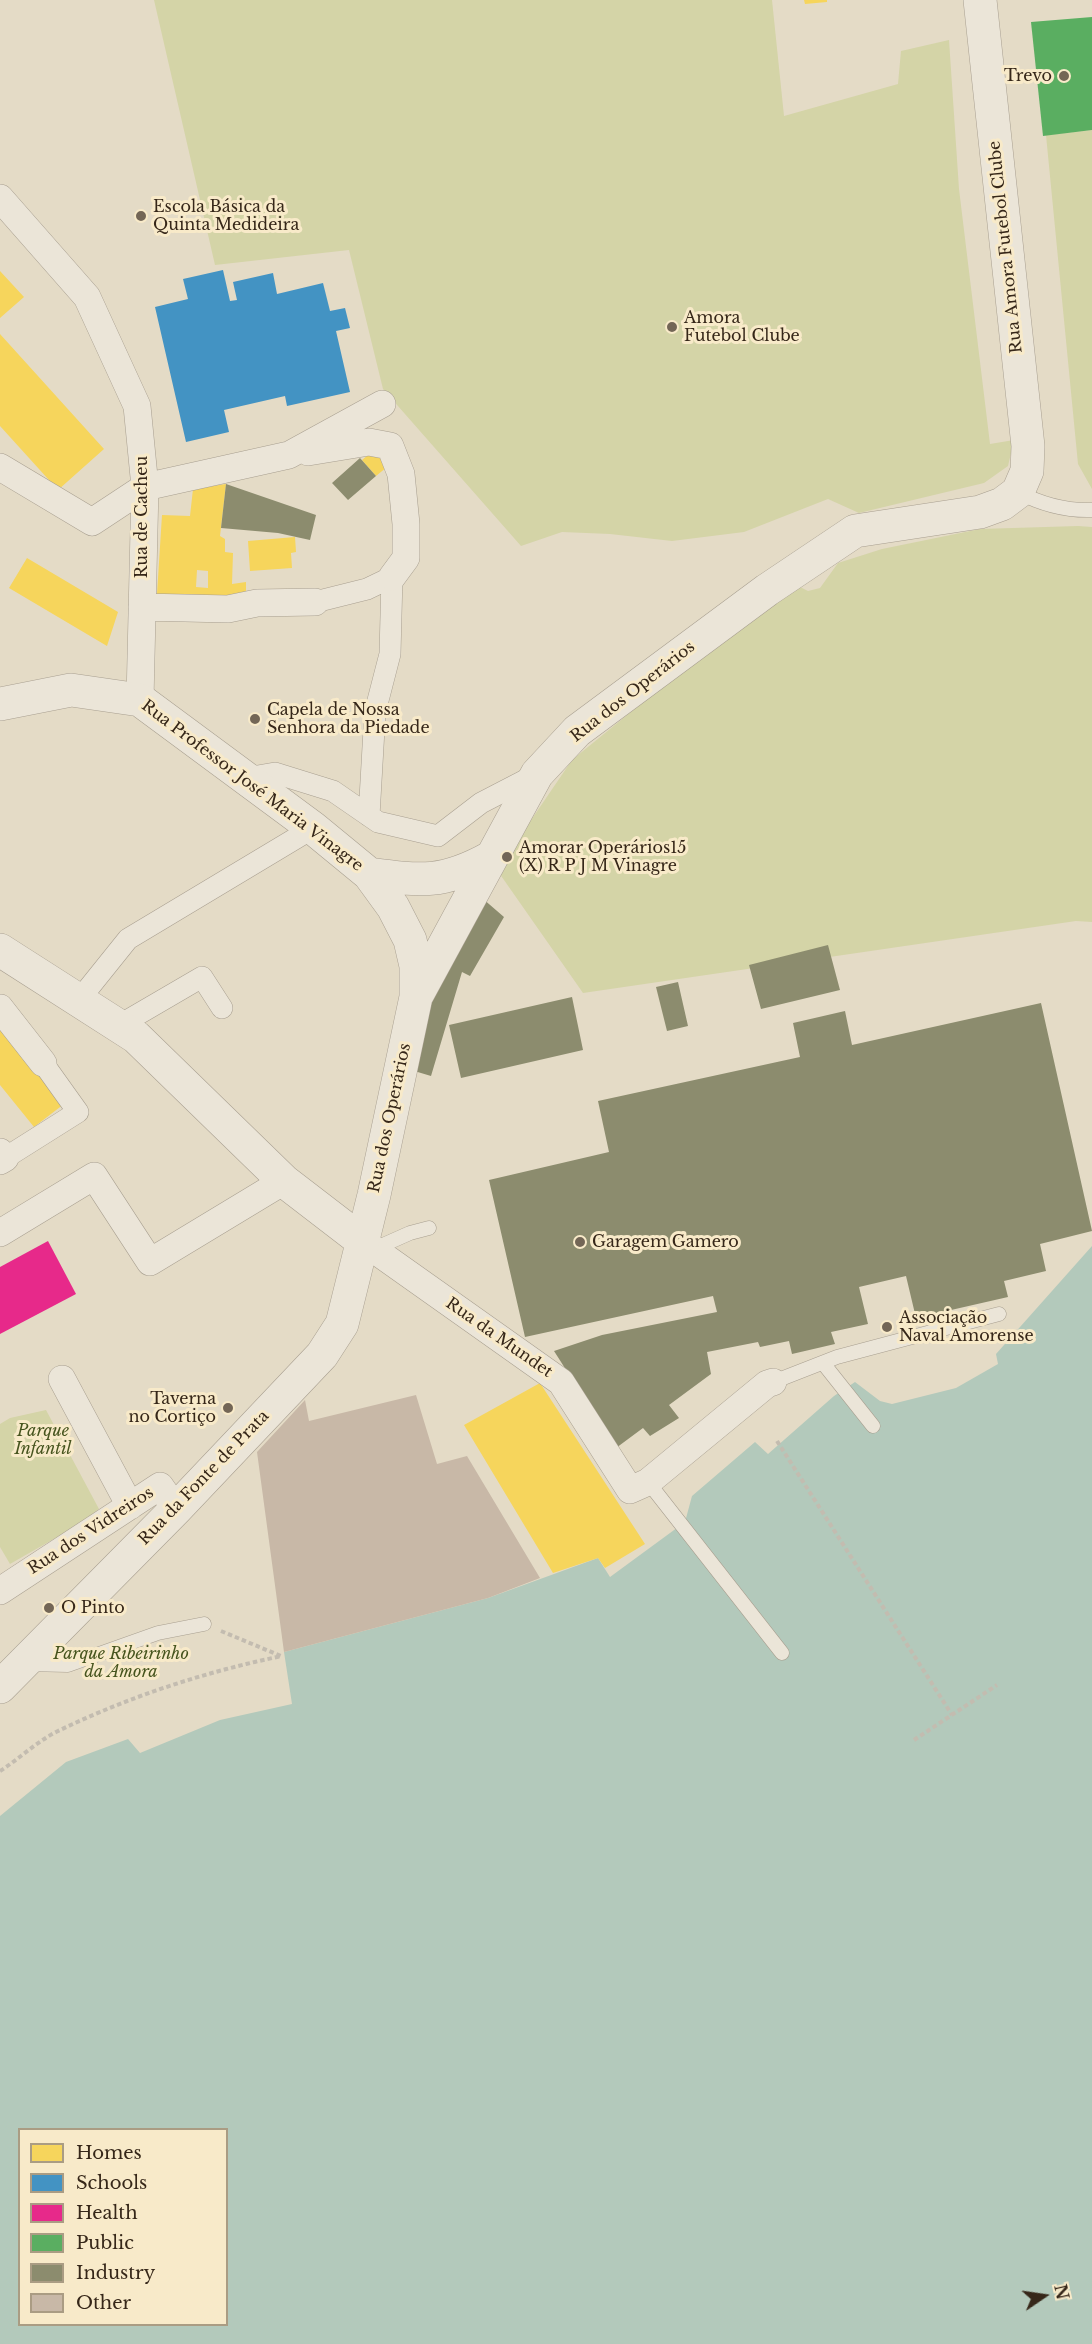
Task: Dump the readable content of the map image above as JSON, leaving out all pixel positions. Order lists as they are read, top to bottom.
{
  "streets": {
    "street": [
      "Rua Amora Futebol Clube",
      "Rua de Cacheu",
      "Rua dos Operários",
      "Rua Professor José Maria Vinagre",
      "Rua da Mundet",
      "Rua da Fonte de Prata",
      "Rua dos Vidreiros"
    ]
  },
  "crossings": [
    ["Rua Amora Futebol Clube", "Rua dos Operários"],
    ["Rua de Cacheu", "Rua Professor José Maria Vinagre"],
    ["Rua dos Operários", "Rua Professor José Maria Vinagre"],
    ["Rua dos Operários", "Rua da Mundet"],
    ["Rua dos Operários", "Rua da Fonte de Prata"],
    ["Rua da Mundet", "Rua da Fonte de Prata"],
    ["Rua da Fonte de Prata", "Rua dos Vidreiros"]
  ],
  "parks": ["Parque Infantil", "Parque Ribeirinho da Amora"],
  "places": [
    "Trevo",
    "Escola Básica da Quinta Medideira",
    "Amora Futebol Clube",
    "Capela de Nossa Senhora da Piedade",
    "Amorar Operários15 (X) R P J M Vinagre",
    "Garagem Gamero",
    "Associação Naval Amorense",
    "Taverna no Cortiço",
    "O Pinto"
  ],
  "legend": [
    "Homes",
    "Schools",
    "Health",
    "Public",
    "Industry",
    "Other"
  ],
  "north": "right"
}
